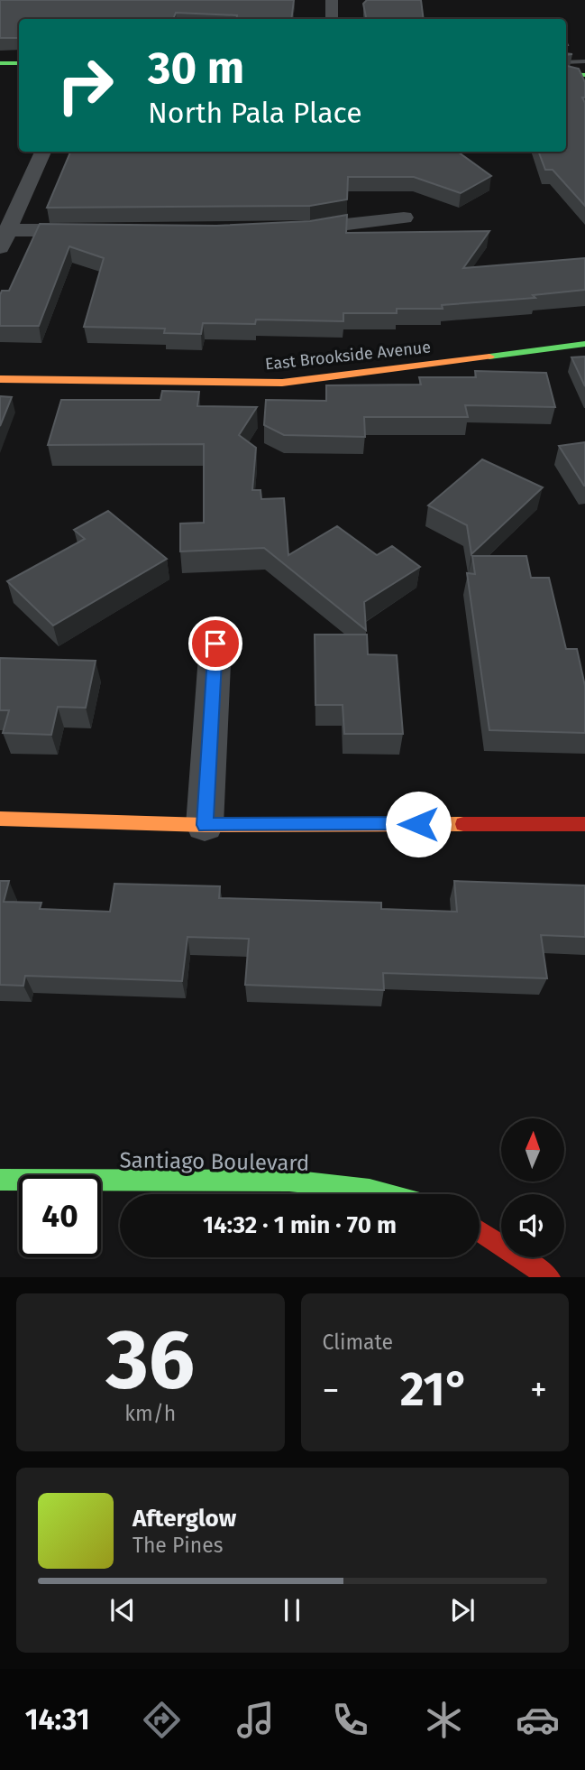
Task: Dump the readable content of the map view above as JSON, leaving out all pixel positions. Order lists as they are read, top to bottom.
{
  "streets": {
    "street": ["East Brookside Avenue", "Santiago Boulevard"]
  },
  "north": "top",
  "page": {
    "turn": ["30 m", "North Pala Place"],
    "limit": "40",
    "trip": "14:32 · 1 min · 70 m",
    "tile": [
      ["36", "km/h"],
      "Climate"
    ],
    "heat": ["−", "21°", "+"],
    "song": ["Afterglow", "The Pines"],
    "tabs": "14:31"
  }
}
